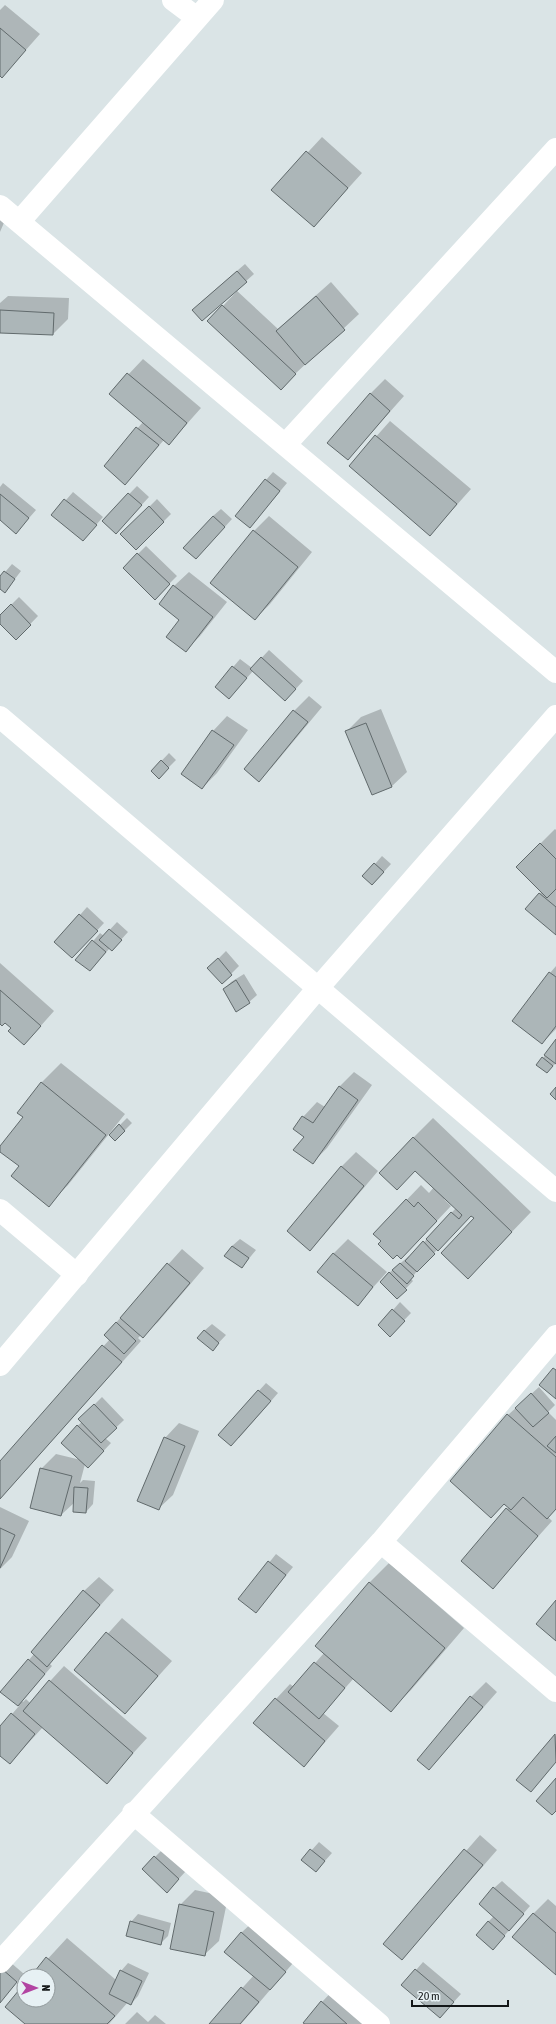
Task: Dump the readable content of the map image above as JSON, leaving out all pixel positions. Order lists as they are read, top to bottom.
{
  "scale_bar": "20 m",
  "north": "right"
}
